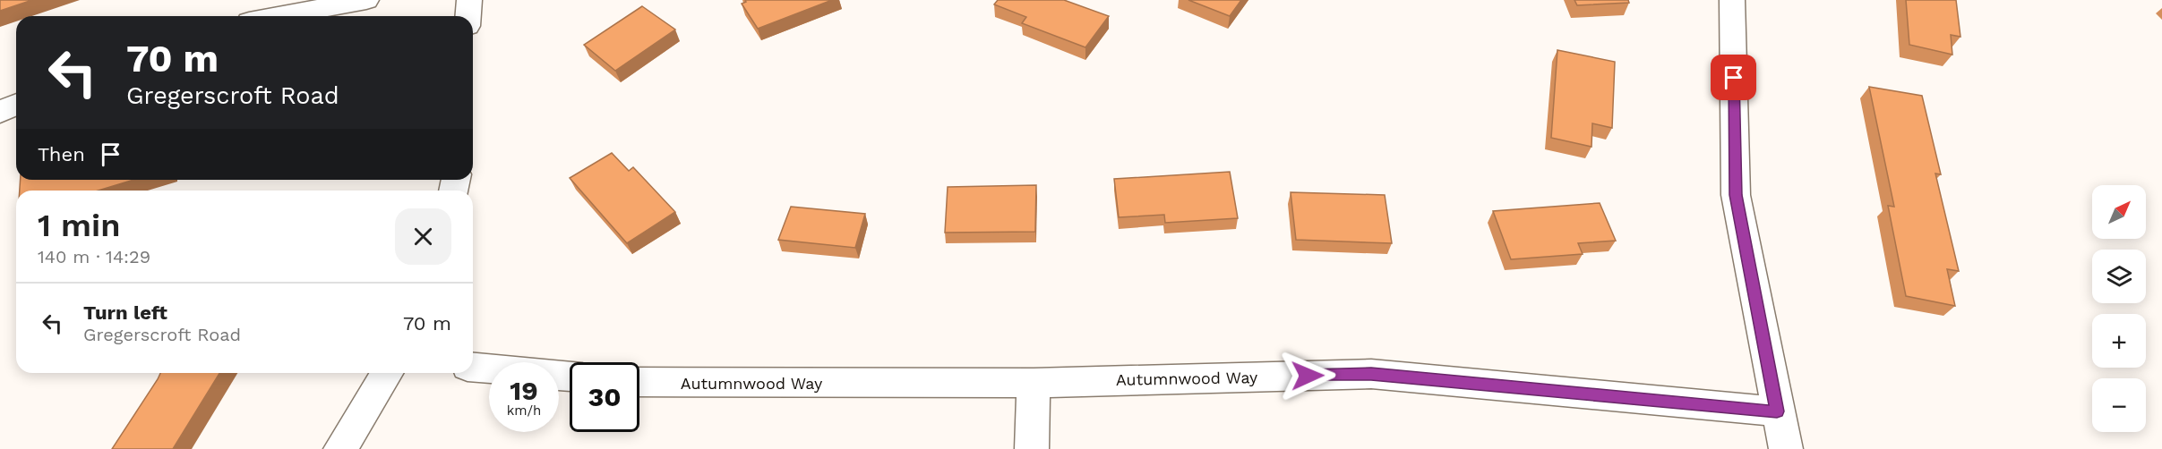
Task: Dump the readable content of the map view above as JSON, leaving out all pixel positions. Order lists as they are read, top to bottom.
{
  "streets": {
    "street": ["Autumnwood Way"]
  },
  "north": "top right",
  "page": {
    "turn": ["70 m", "Gregerscroft Road"],
    "then": "Then",
    "map_buttons": ["+", "−"],
    "heading": ["1 min", "140 m · 14:29"],
    "list": [
      {
        "name": "Turn left",
        "note": "Gregerscroft Road",
        "value": "70 m"
      }
    ],
    "speed": "19 km/h",
    "limit": "30"
  }
}
